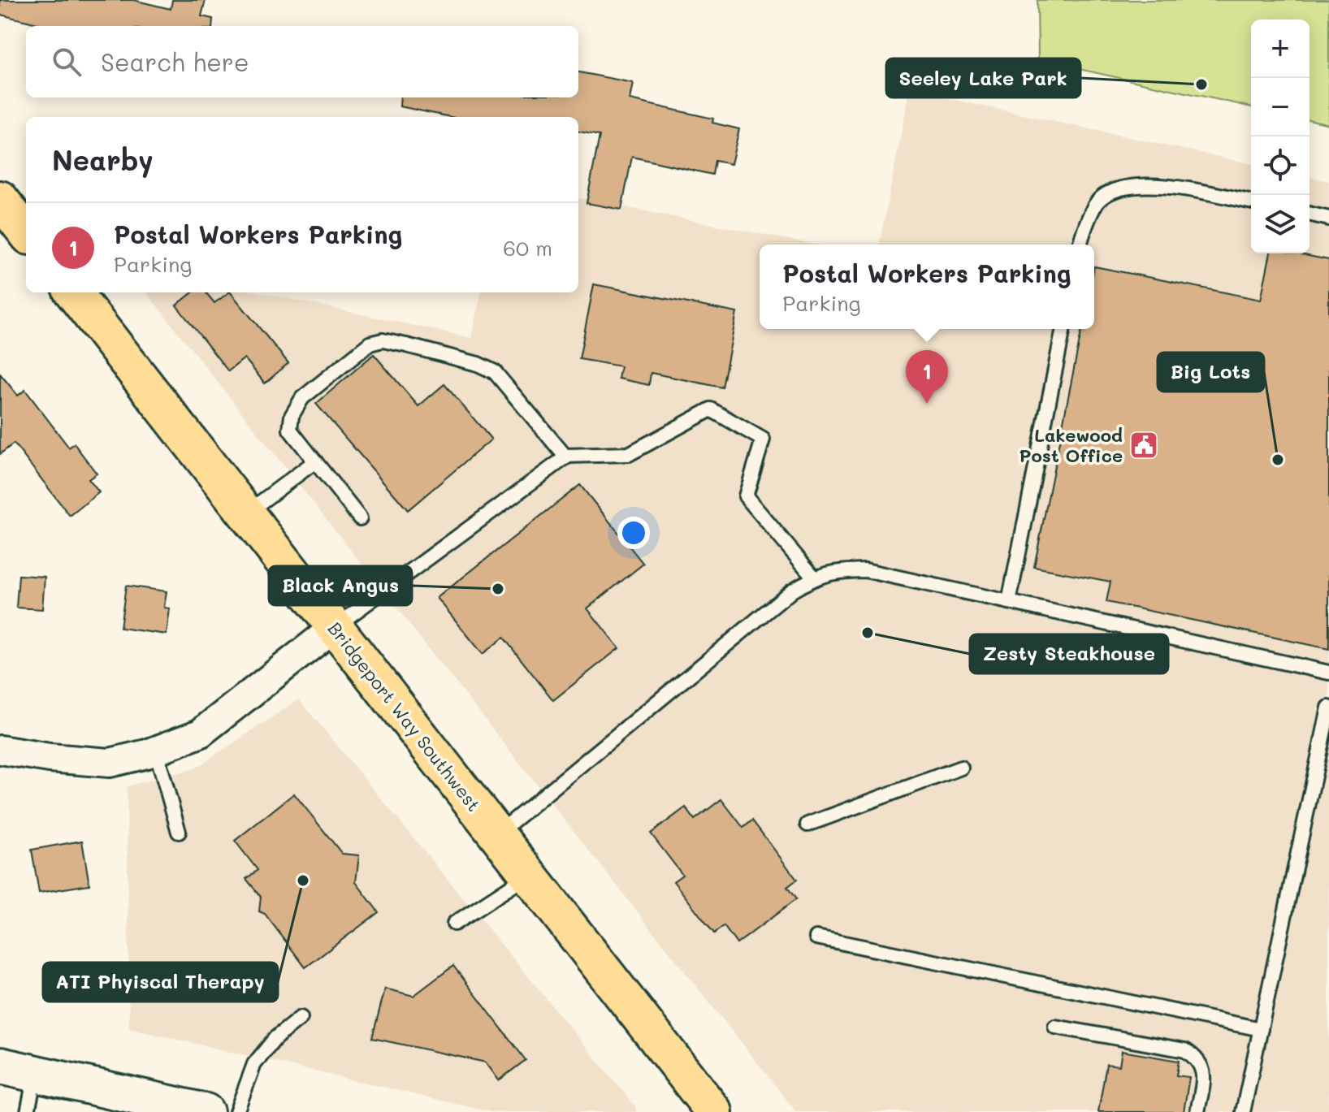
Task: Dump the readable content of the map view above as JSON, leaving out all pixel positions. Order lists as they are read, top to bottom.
{
  "streets": {
    "main road": ["Bridgeport Way Southwest"]
  },
  "places": {
    "other": [
      "Seeley Lake Park",
      "Big Lots",
      "Black Angus",
      "Zesty Steakhouse",
      "ATI Phyiscal Therapy"
    ],
    "public building": ["Lakewood Post Office"]
  },
  "page": {
    "map_buttons": ["+", "−"],
    "search": "Search here",
    "heading": "Nearby",
    "list": [
      {
        "mark": "1",
        "name": "Postal Workers Parking",
        "note": "Parking",
        "value": "60 m"
      }
    ],
    "popup": ["Postal Workers Parking", "Parking"],
    "pins": "1"
  }
}
